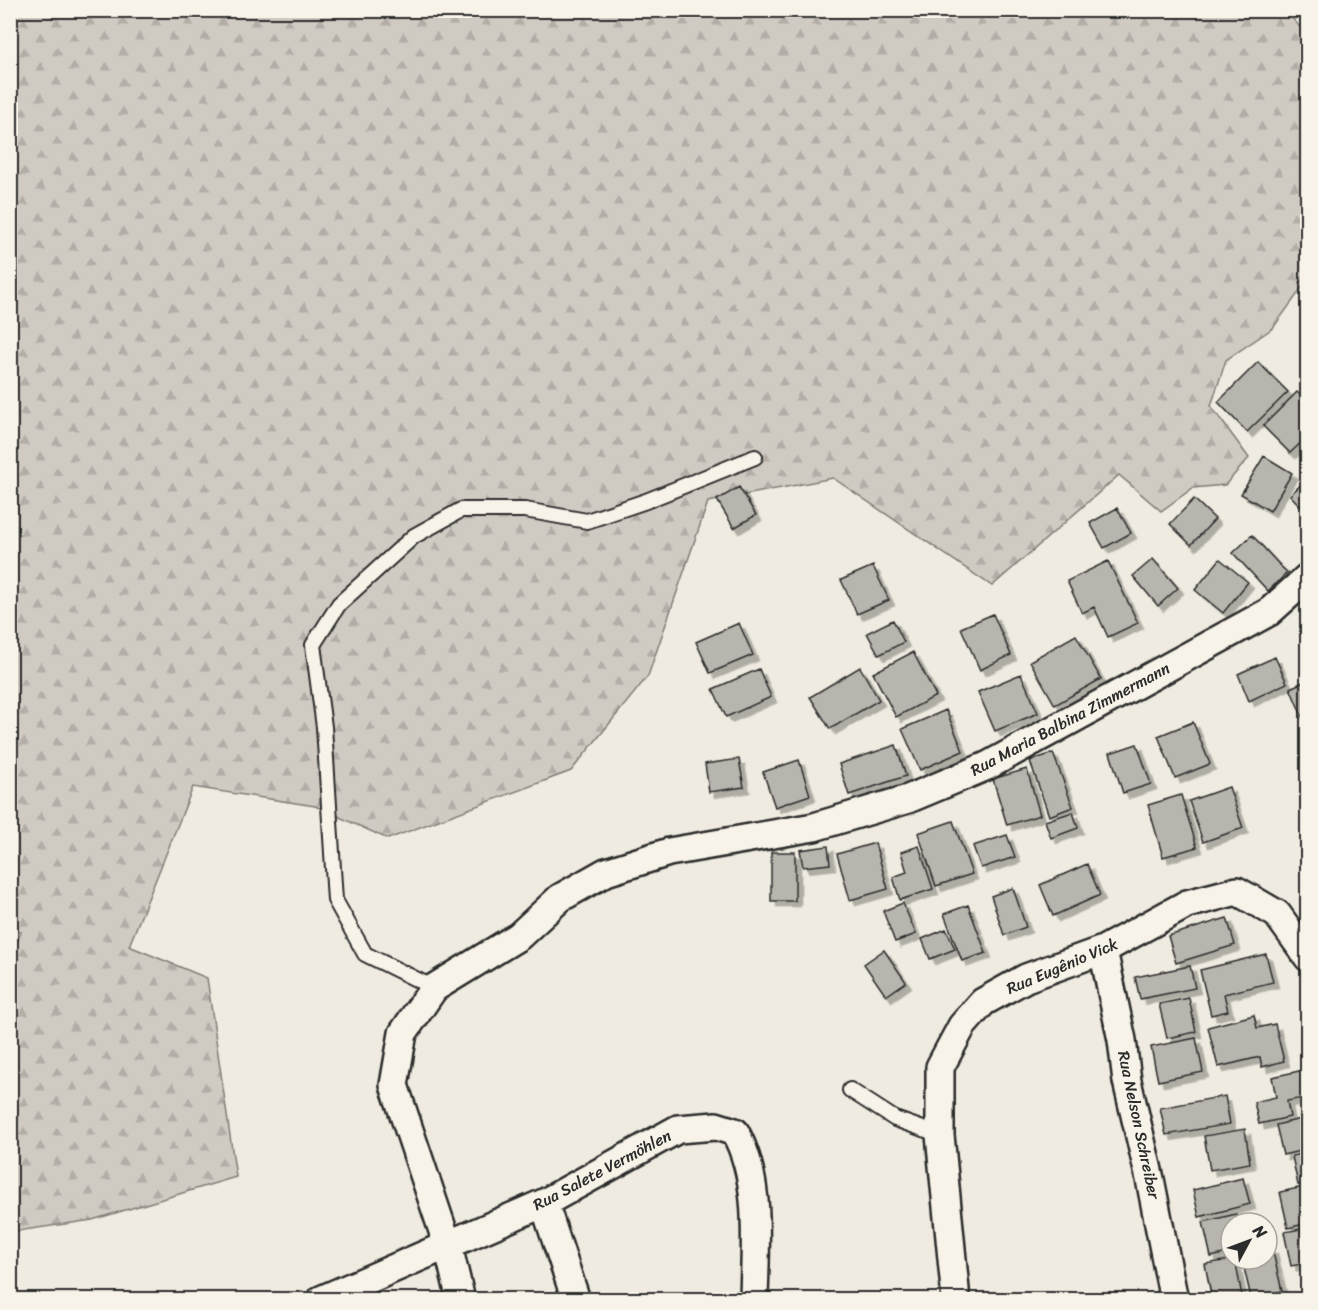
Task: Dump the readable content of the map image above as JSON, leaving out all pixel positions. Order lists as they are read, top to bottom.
{
  "streets": {
    "street": [
      "Rua Maria Balbina Zimmermann",
      "Rua Eugênio Vick",
      "Rua Nelson Schreiber",
      "Rua Salete Vermöhlen"
    ]
  },
  "crossings": [
    ["Rua Maria Balbina Zimmermann", "Rua Salete Vermöhlen"],
    ["Rua Eugênio Vick", "Rua Nelson Schreiber"]
  ],
  "north": "top right"
}
